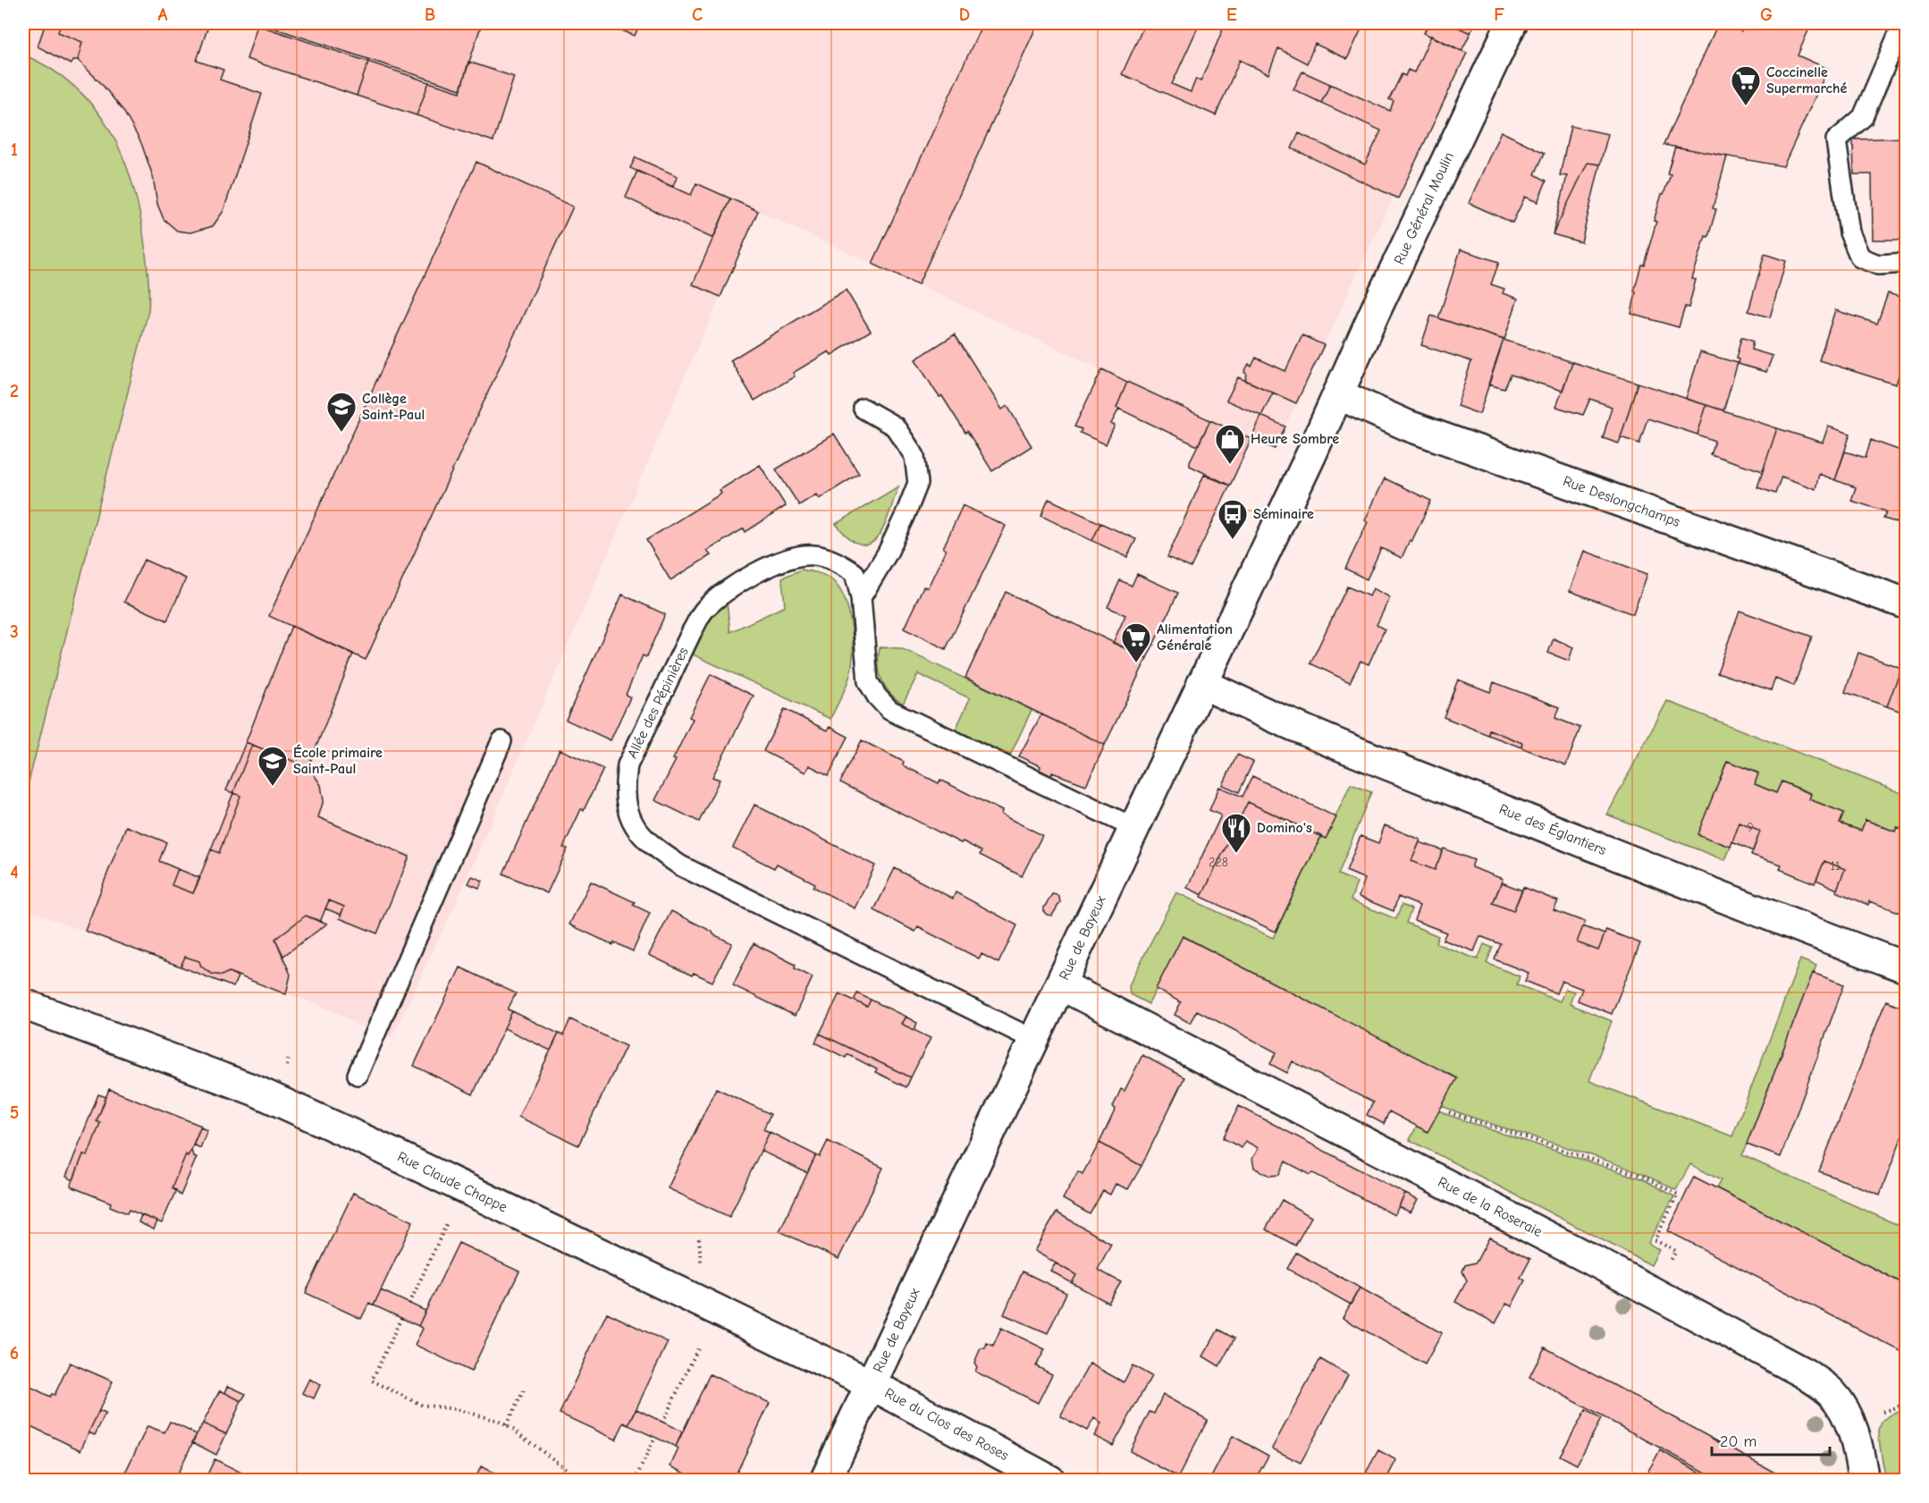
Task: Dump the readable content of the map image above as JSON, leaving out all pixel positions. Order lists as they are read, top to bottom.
{
  "streets": {
    "street": [
      "Rue Général Moulin",
      "Rue Deslongchamps",
      "Rue des Églantiers",
      "Rue de Bayeux",
      "Rue Claude Chappe",
      "Rue de la Roseraie",
      "Rue du Clos des Roses"
    ],
    "lane": ["Allée des Pépinières"]
  },
  "crossings": [
    ["Rue Général Moulin", "Rue Deslongchamps"],
    ["Rue Général Moulin", "Rue de Bayeux"],
    ["Rue Deslongchamps", "Rue de Bayeux"],
    ["Allée des Pépinières", "Rue de Bayeux"],
    ["Rue des Églantiers", "Rue de Bayeux"],
    ["Rue de Bayeux", "Rue Claude Chappe"],
    ["Rue de Bayeux", "Rue de la Roseraie"],
    ["Rue de Bayeux", "Rue du Clos des Roses"],
    ["Rue Claude Chappe", "Rue du Clos des Roses"]
  ],
  "places": {
    "supermarket": ["Coccinelle Supermarché", "Alimentation Générale"],
    "school or university": ["Collège Saint-Paul", "École primaire Saint-Paul"],
    "shop": ["Heure Sombre"],
    "bus stop": ["Séminaire"],
    "restaurant": ["Domino's"]
  },
  "house_numbers": ["9", "228", "11"],
  "scale_bar": "20 m",
  "grid": {
    "columns": [
      "A",
      "B",
      "C",
      "D",
      "E",
      "F",
      "G"
    ],
    "rows": [
      "1",
      "2",
      "3",
      "4",
      "5",
      "6"
    ]
  }
}
